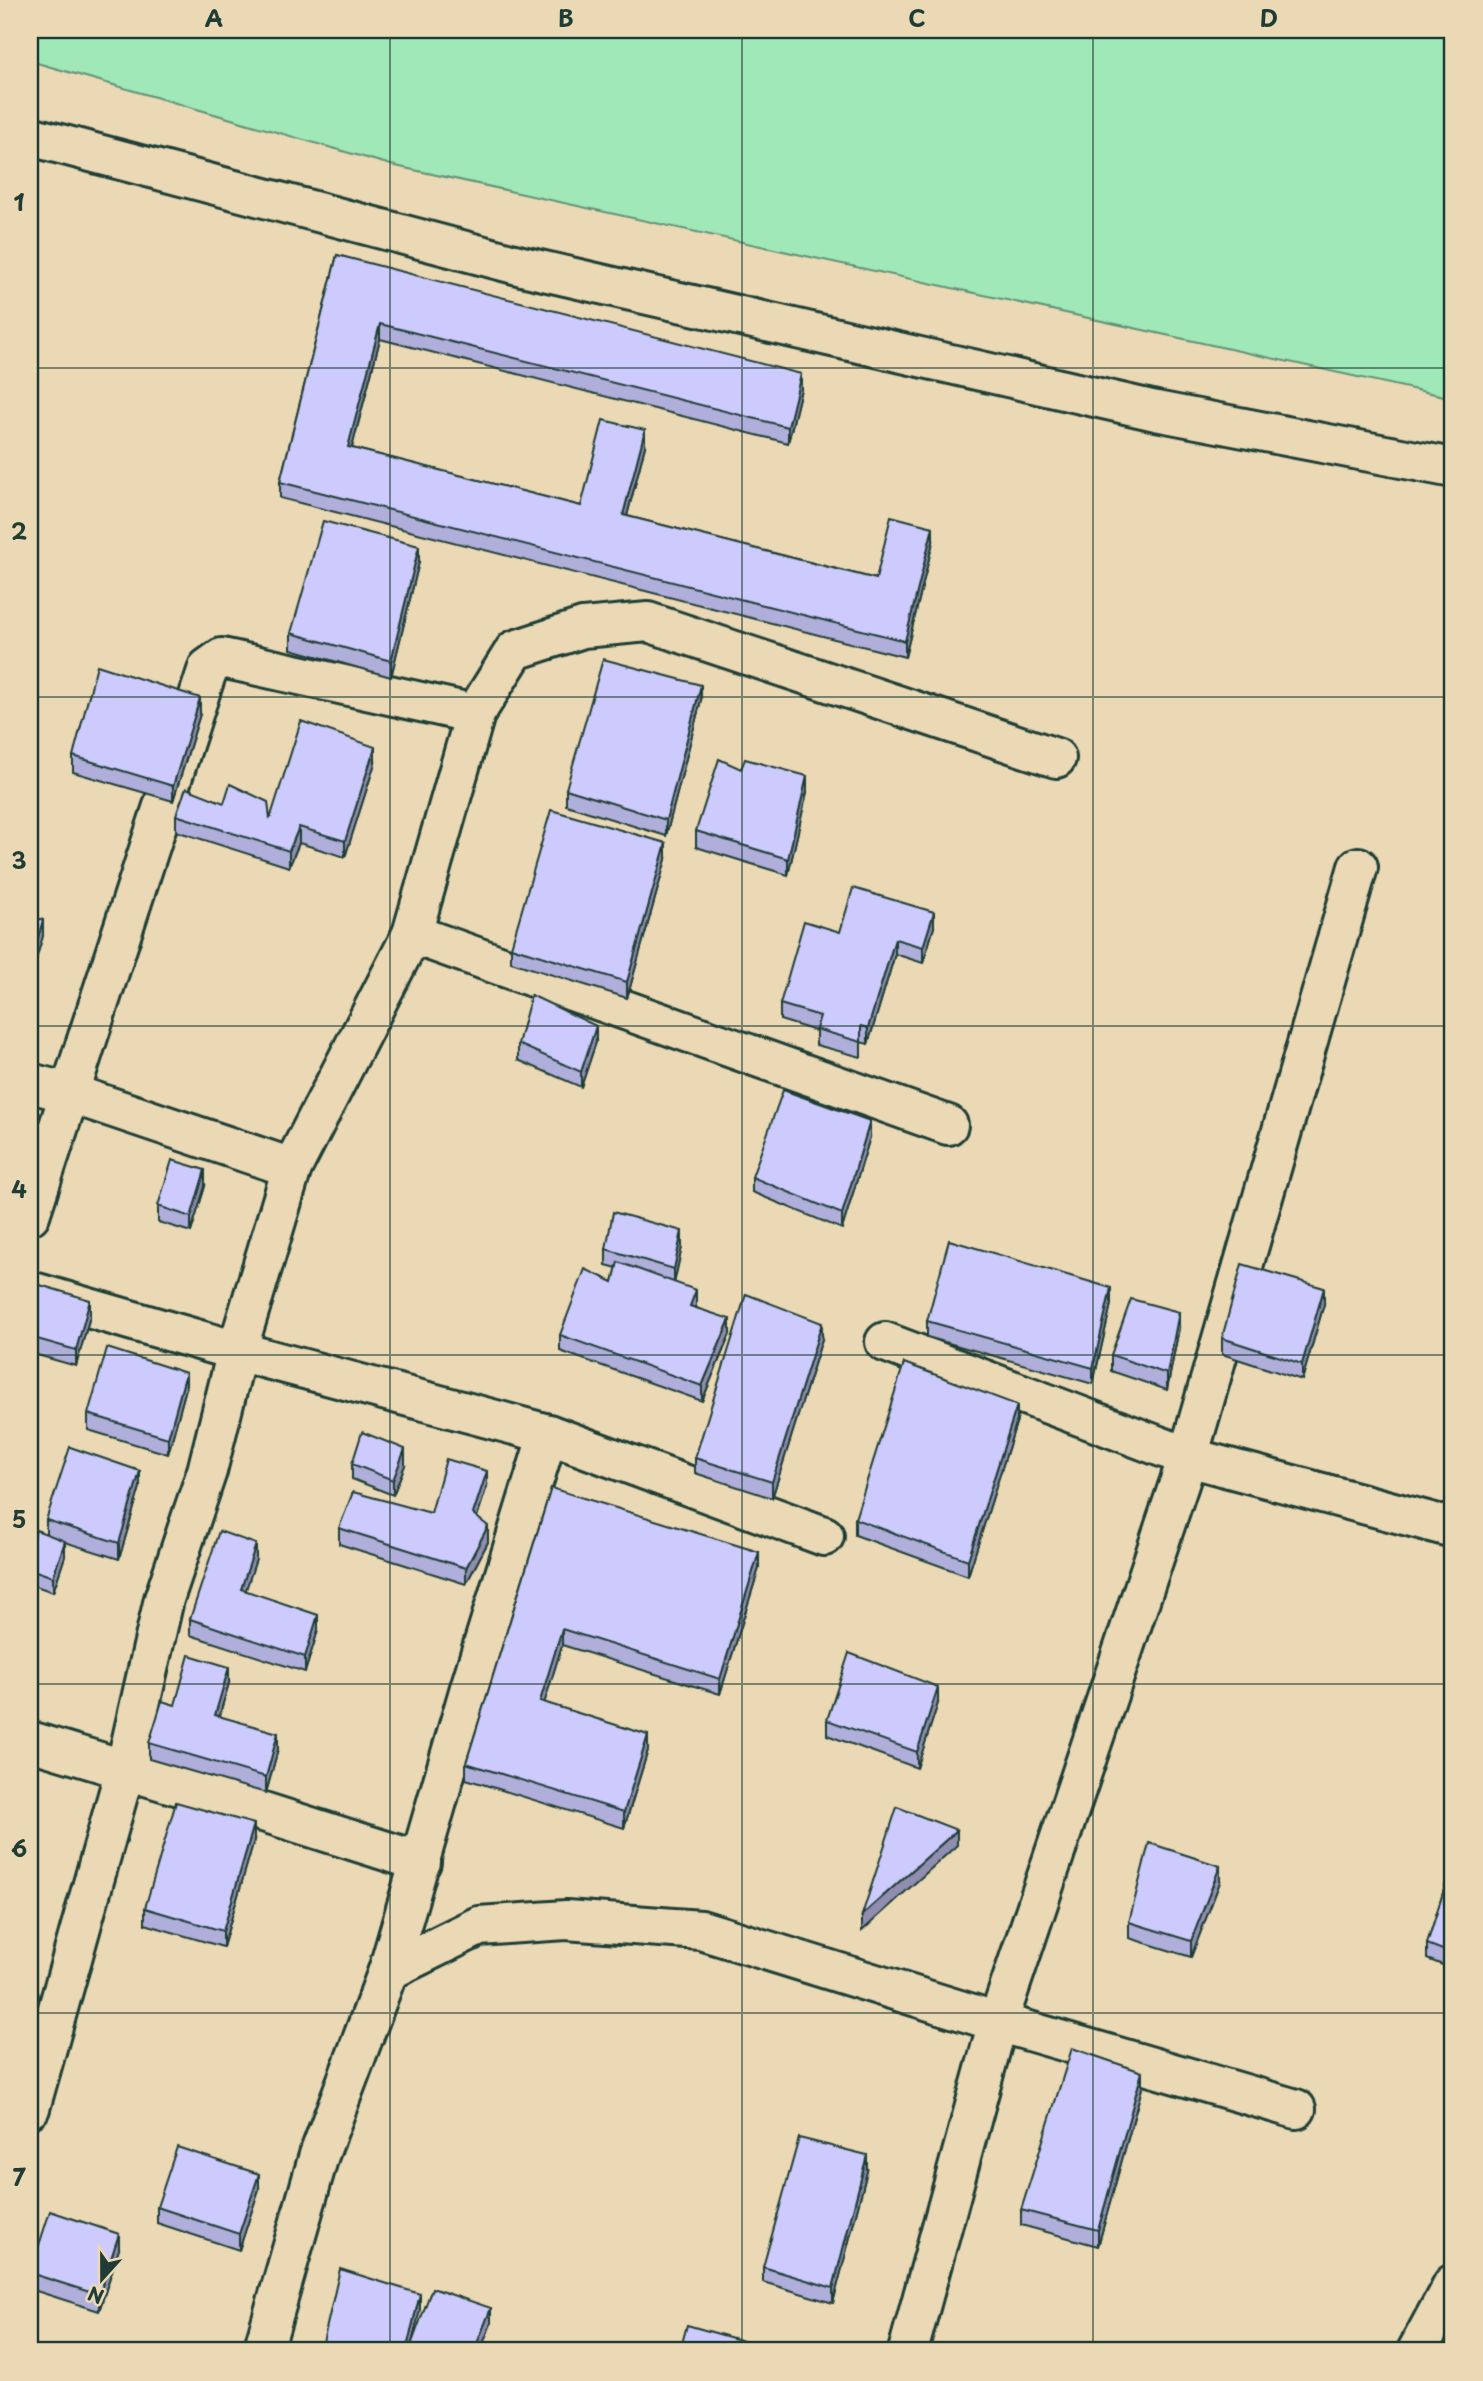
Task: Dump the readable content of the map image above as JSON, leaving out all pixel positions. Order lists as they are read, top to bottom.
{
  "north": "bottom",
  "grid": {
    "columns": [
      "A",
      "B",
      "C",
      "D"
    ],
    "rows": [
      "1",
      "2",
      "3",
      "4",
      "5",
      "6",
      "7"
    ]
  }
}
